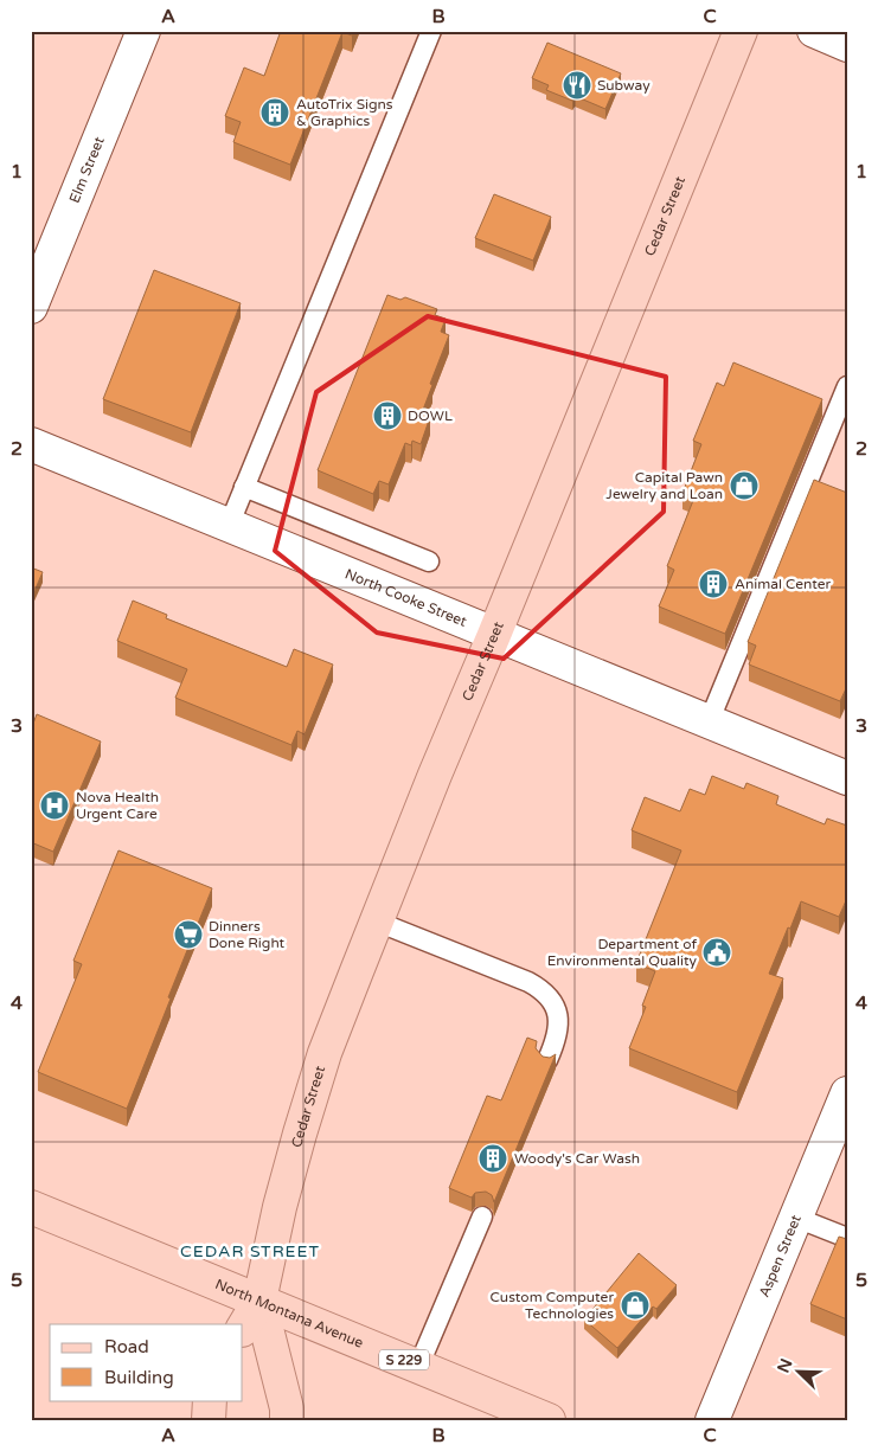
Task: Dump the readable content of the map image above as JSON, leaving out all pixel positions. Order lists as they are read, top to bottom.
{
  "streets": {
    "main road": ["Cedar Street", "North Montana Avenue", "S 229"],
    "street": ["Elm Street", "North Cooke Street", "Aspen Street"]
  },
  "crossings": [
    ["Cedar Street", "North Cooke Street"],
    ["Cedar Street", "North Montana Avenue"]
  ],
  "districts": ["CEDAR STREET"],
  "places": {
    "restaurant": ["Subway"],
    "building": [
      "AutoTrix Signs & Graphics",
      "DOWL",
      "Animal Center",
      "Woody's Car Wash"
    ],
    "shop": ["Capital Pawn Jewelry and Loan", "Custom Computer Technologies"],
    "hospital": ["Nova Health Urgent Care"],
    "supermarket": ["Dinners Done Right"],
    "public building": ["Department of Environmental Quality"]
  },
  "legend": ["Road", "Building"],
  "north": "top left",
  "grid": {
    "columns": ["A", "B", "C"],
    "rows": [
      "1",
      "2",
      "3",
      "4",
      "5"
    ]
  }
}
